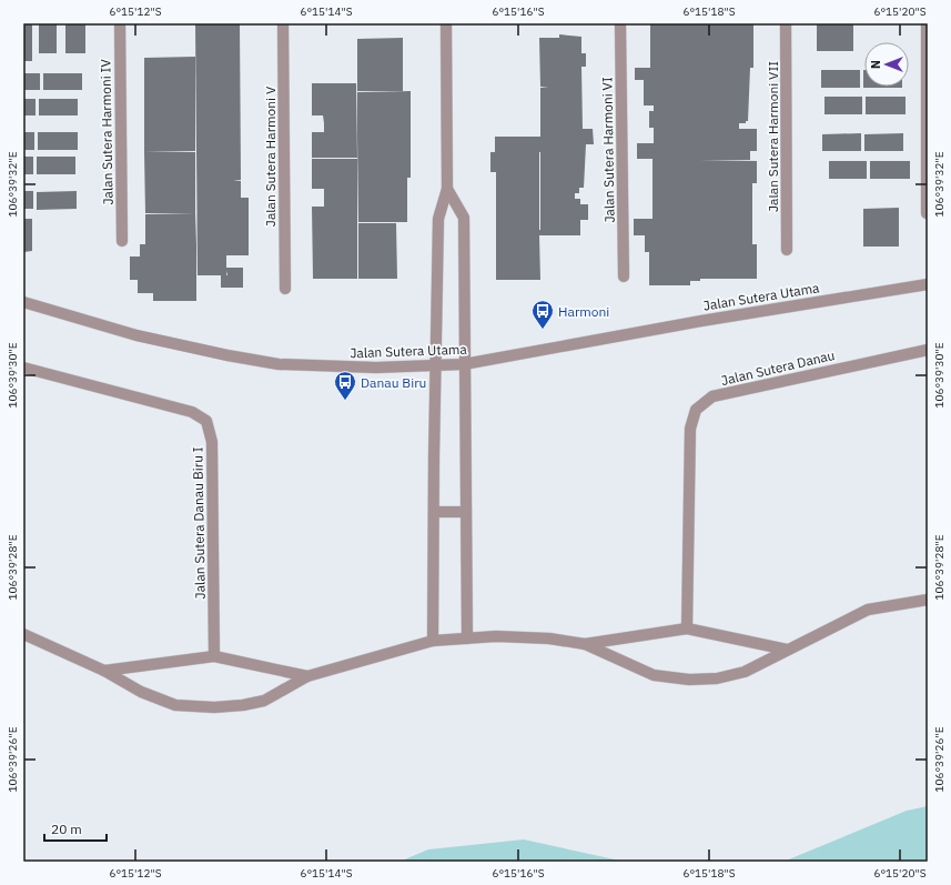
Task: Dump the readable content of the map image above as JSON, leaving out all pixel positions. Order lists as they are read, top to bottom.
{
  "streets": {
    "street": [
      "Jalan Sutera Harmoni IV",
      "Jalan Sutera Harmoni VII",
      "Jalan Sutera Harmoni VI",
      "Jalan Sutera Harmoni V",
      "Jalan Sutera Utama",
      "Jalan Sutera Danau",
      "Jalan Sutera Danau Biru I"
    ]
  },
  "places": {
    "bus stop": ["Harmoni", "Danau Biru"]
  },
  "scale_bar": "20 m",
  "north": "left",
  "coordinates": [
    "6°15'12\"S",
    "6°15'14\"S",
    "6°15'16\"S",
    "6°15'18\"S",
    "6°15'20\"S",
    "106°39'32\"E",
    "106°39'30\"E",
    "106°39'28\"E",
    "106°39'26\"E"
  ]
}
